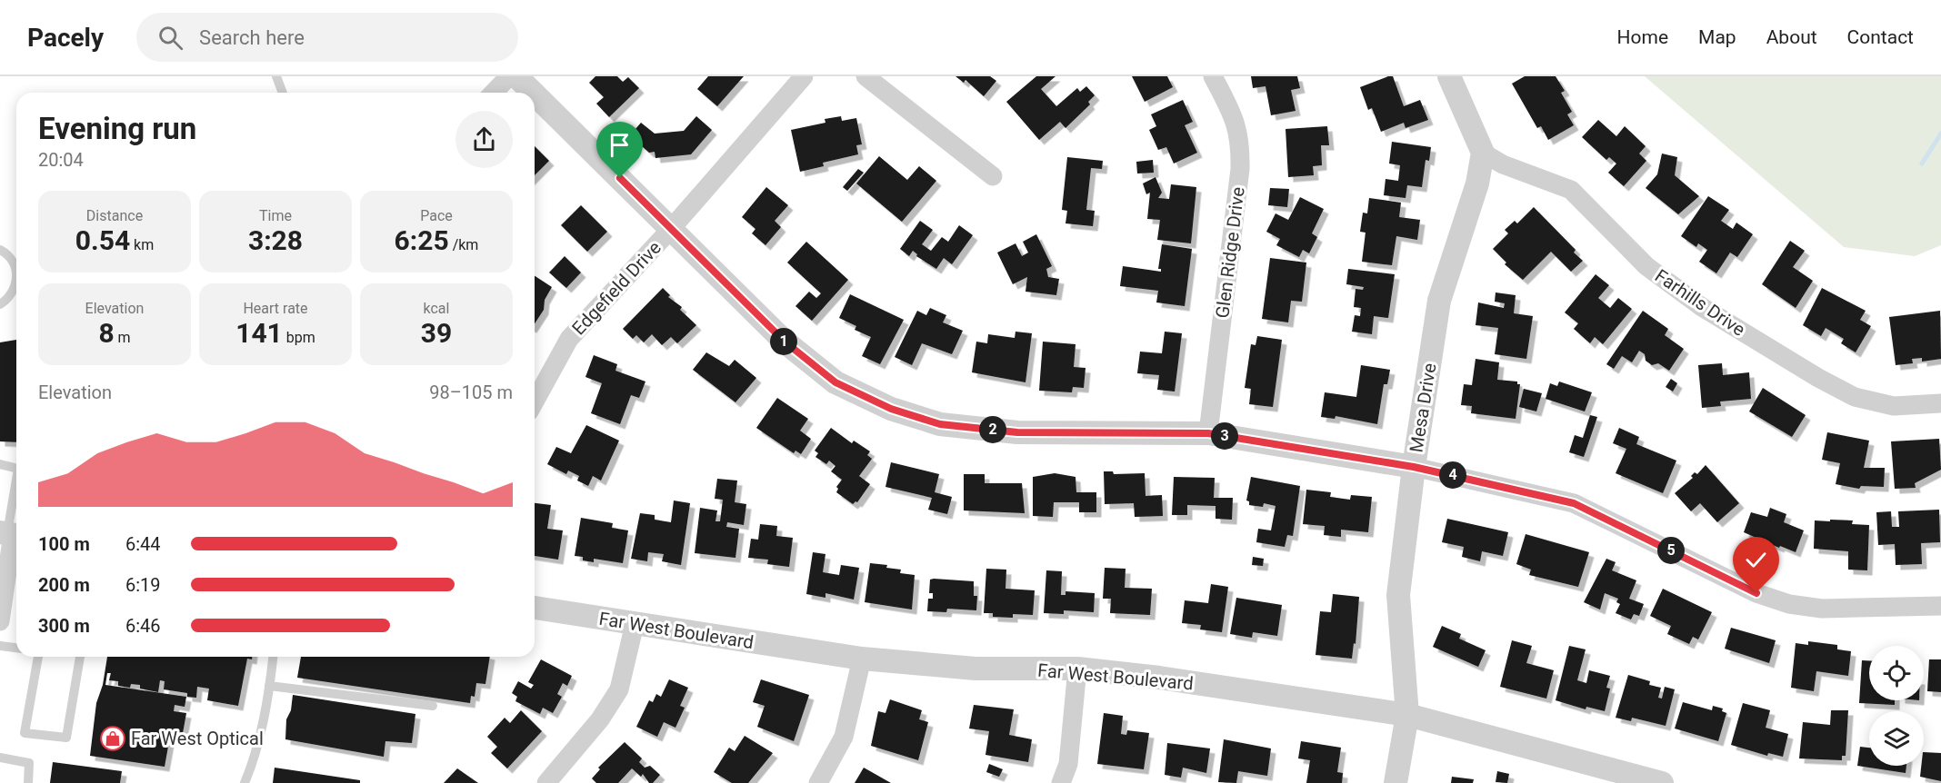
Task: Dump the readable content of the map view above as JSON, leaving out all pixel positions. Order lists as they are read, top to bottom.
{
  "streets": {
    "street": [
      "Glen Ridge Drive",
      "Edgefield Drive",
      "Farhills Drive",
      "Mesa Drive",
      "Far West Boulevard"
    ]
  },
  "crossings": [
    ["Farhills Drive", "Mesa Drive"],
    ["Mesa Drive", "Far West Boulevard"]
  ],
  "places": {
    "shop": ["Far West Optical"]
  },
  "page": {
    "header": "Pacely",
    "search": "Search here",
    "nav": [
      "Home",
      "Map",
      "About",
      "Contact"
    ],
    "heading": ["Evening run", "20:04"],
    "stats": [
      ["Distance", "0.54 km"],
      ["Time", "3:28"],
      ["Pace", "6:25 /km"],
      ["Elevation", "8 m"],
      ["Heart rate", "141 bpm"],
      ["kcal", "39"]
    ],
    "pins": [
      "1",
      "2",
      "3",
      "4",
      "5"
    ],
    "chart": ["Elevation", "98–105 m"],
    "list": [
      {
        "name": "100 m",
        "note": "6:44"
      },
      {
        "name": "200 m",
        "note": "6:19"
      },
      {
        "name": "300 m",
        "note": "6:46"
      }
    ]
  }
}
